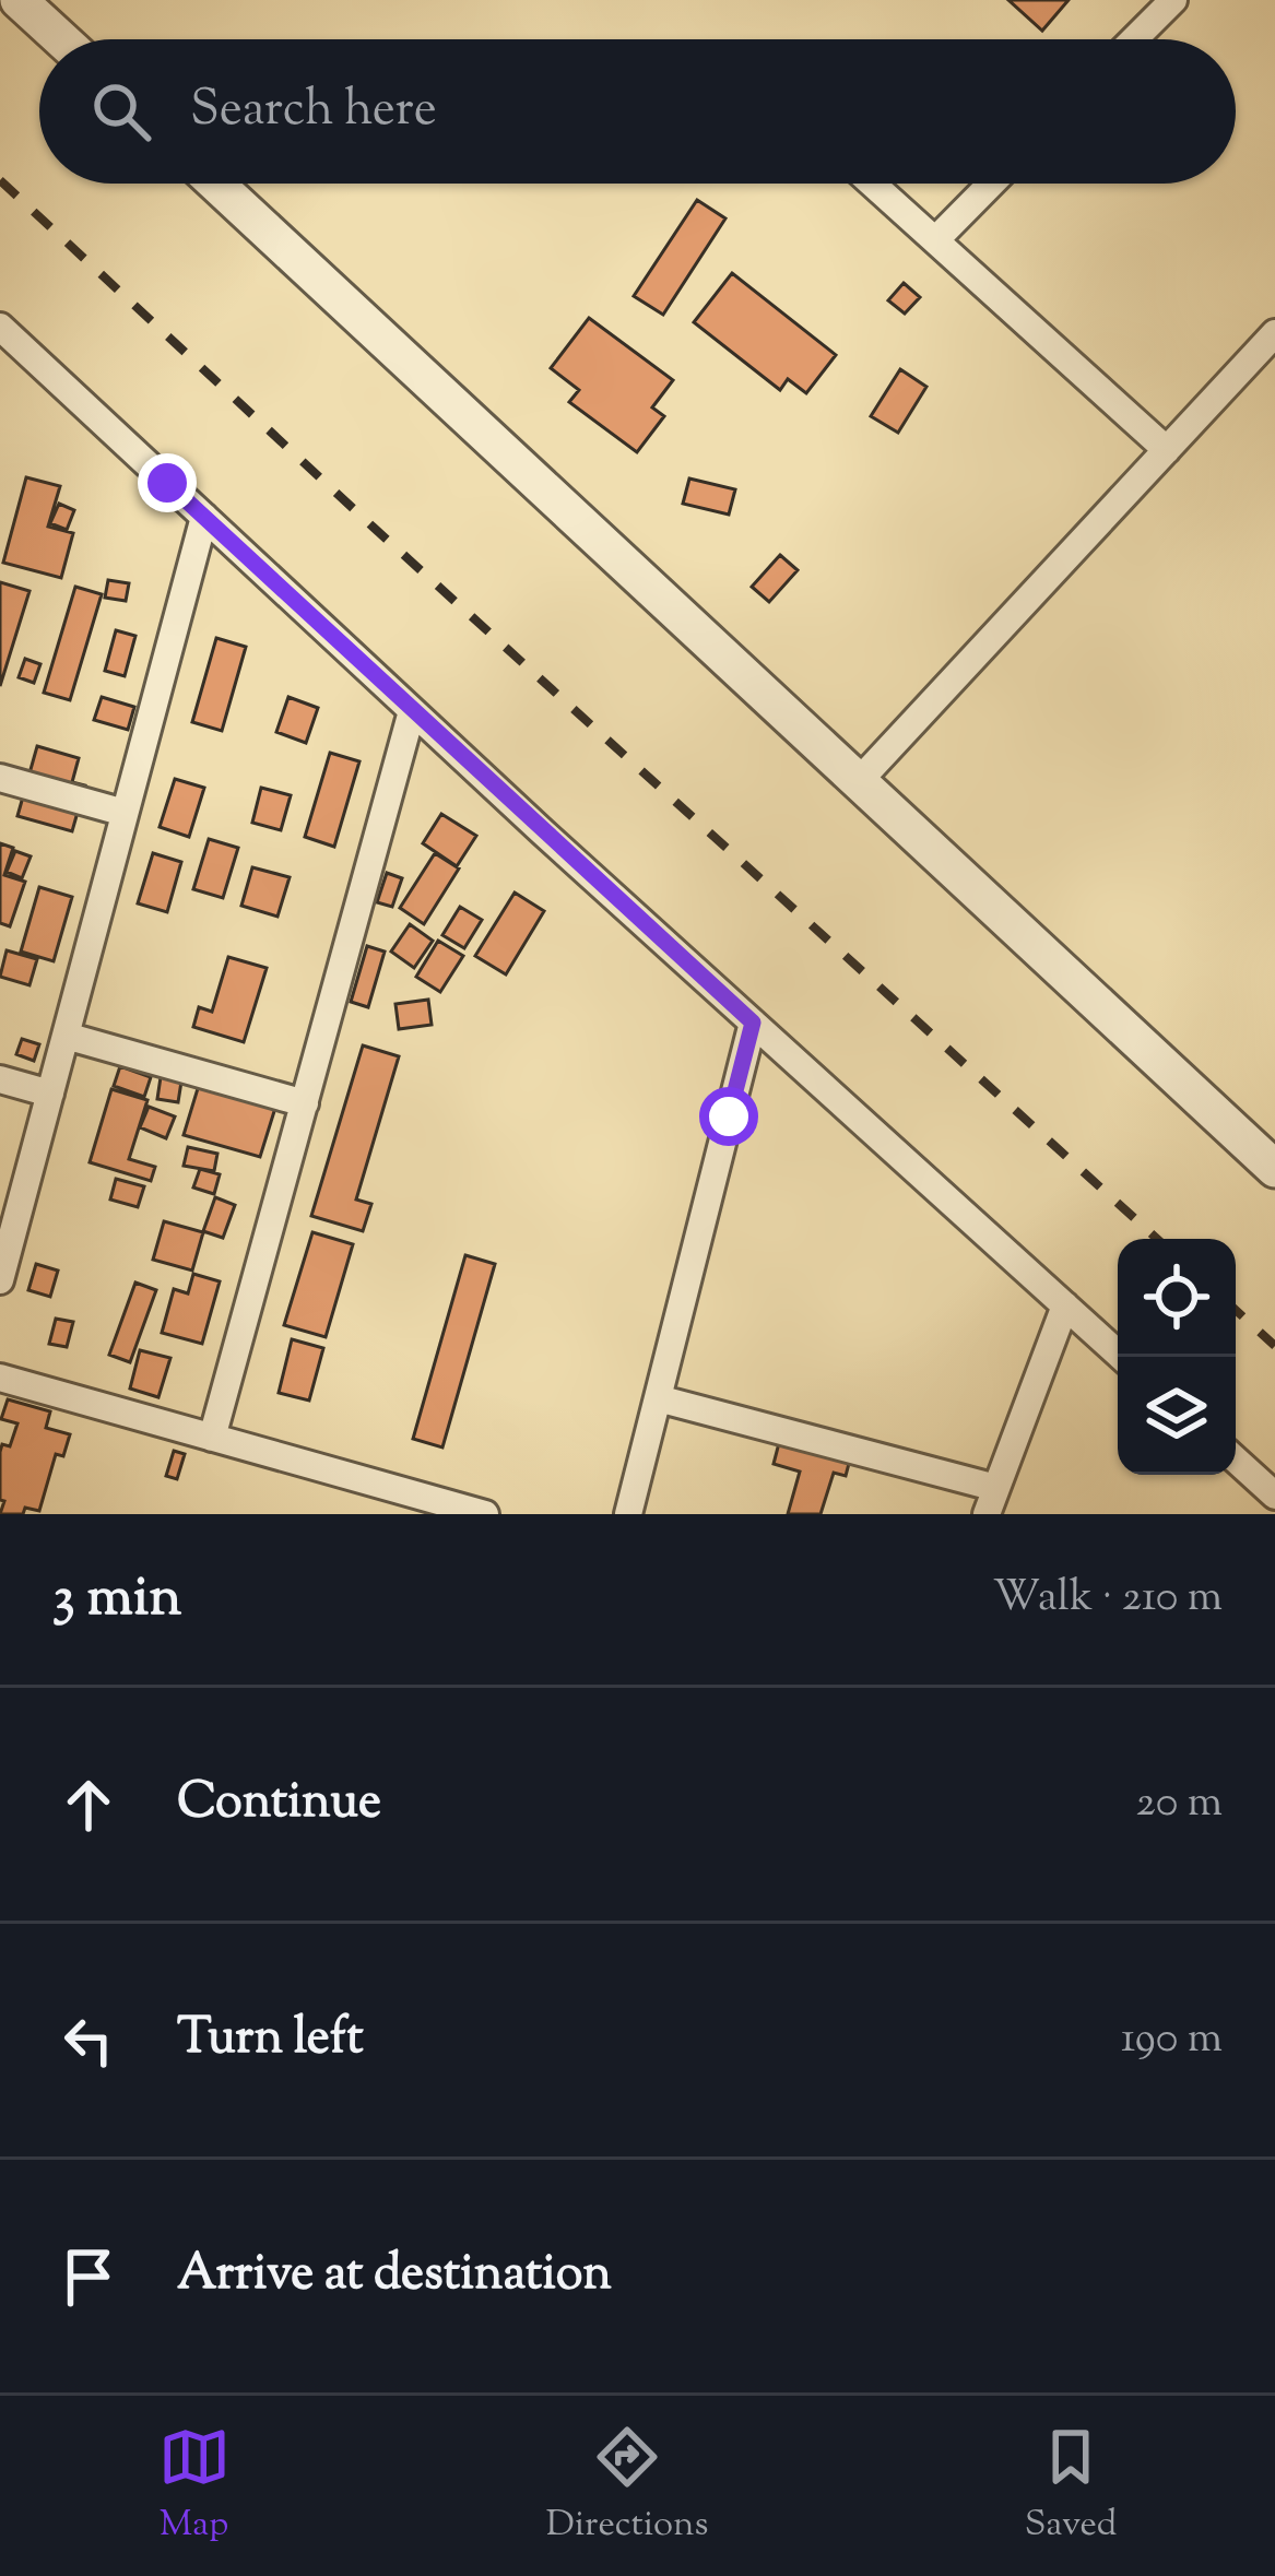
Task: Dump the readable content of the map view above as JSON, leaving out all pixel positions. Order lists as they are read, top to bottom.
{
  "page": {
    "search": "Search here",
    "heading": ["3 min", "Walk · 210 m"],
    "list": [
      ["Continue", "20 m"],
      ["Turn left", "190 m"],
      "Arrive at destination"
    ],
    "nav": ["Map", "Directions", "Saved"]
  }
}
